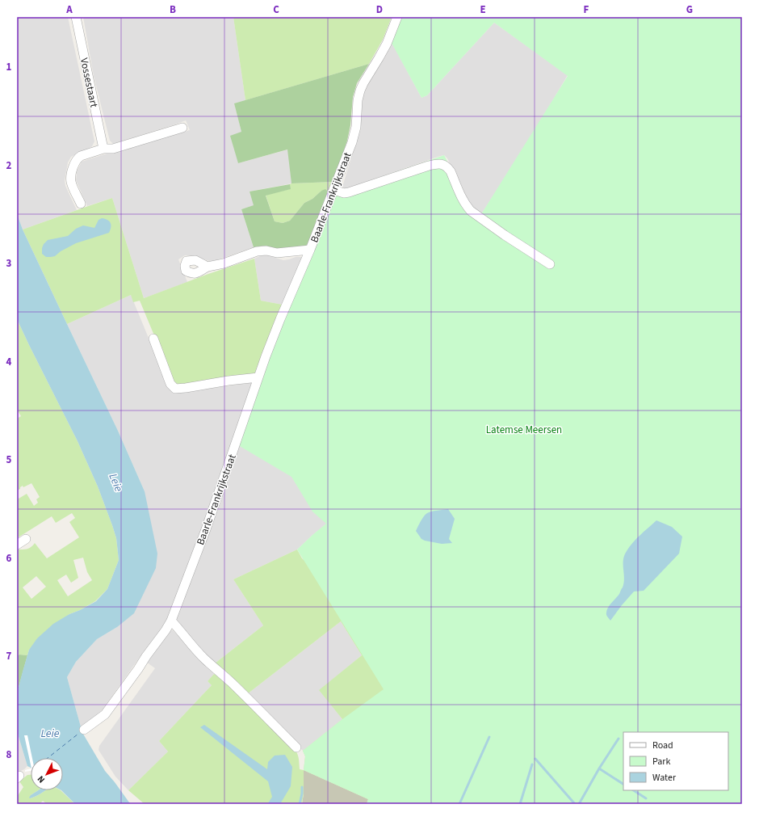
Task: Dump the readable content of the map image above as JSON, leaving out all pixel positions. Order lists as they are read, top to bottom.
{
  "streets": {
    "street": ["Vossestaart", "Baarle-Frankrijkstraat"]
  },
  "water": ["Leie"],
  "parks": ["Latemse Meersen"],
  "legend": ["Road", "Park", "Water"],
  "north": "bottom left",
  "grid": {
    "columns": [
      "A",
      "B",
      "C",
      "D",
      "E",
      "F",
      "G"
    ],
    "rows": [
      "1",
      "2",
      "3",
      "4",
      "5",
      "6",
      "7",
      "8"
    ]
  }
}
